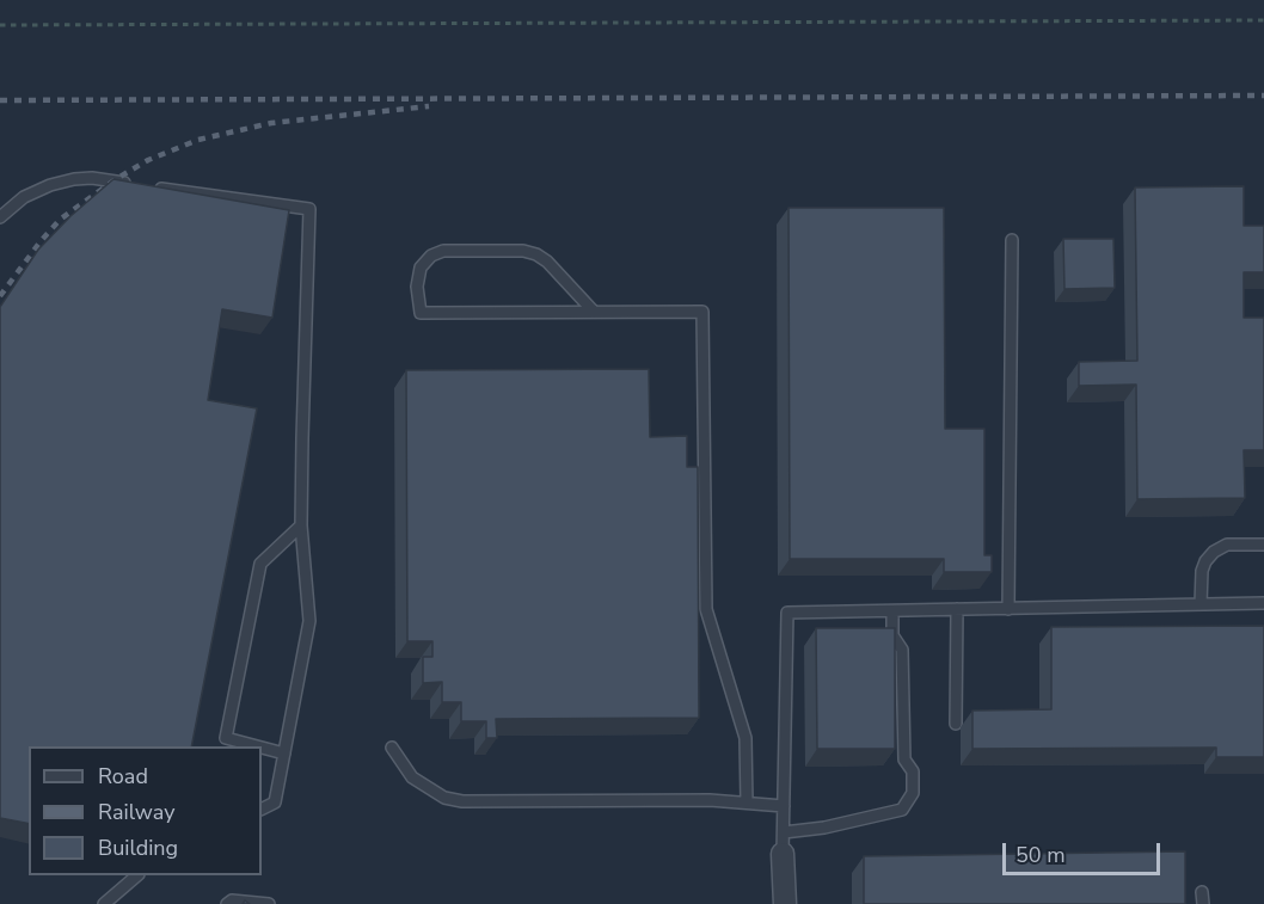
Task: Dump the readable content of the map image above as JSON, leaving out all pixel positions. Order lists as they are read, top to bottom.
{
  "legend": ["Road", "Railway", "Building"],
  "scale_bar": "50 m"
}
